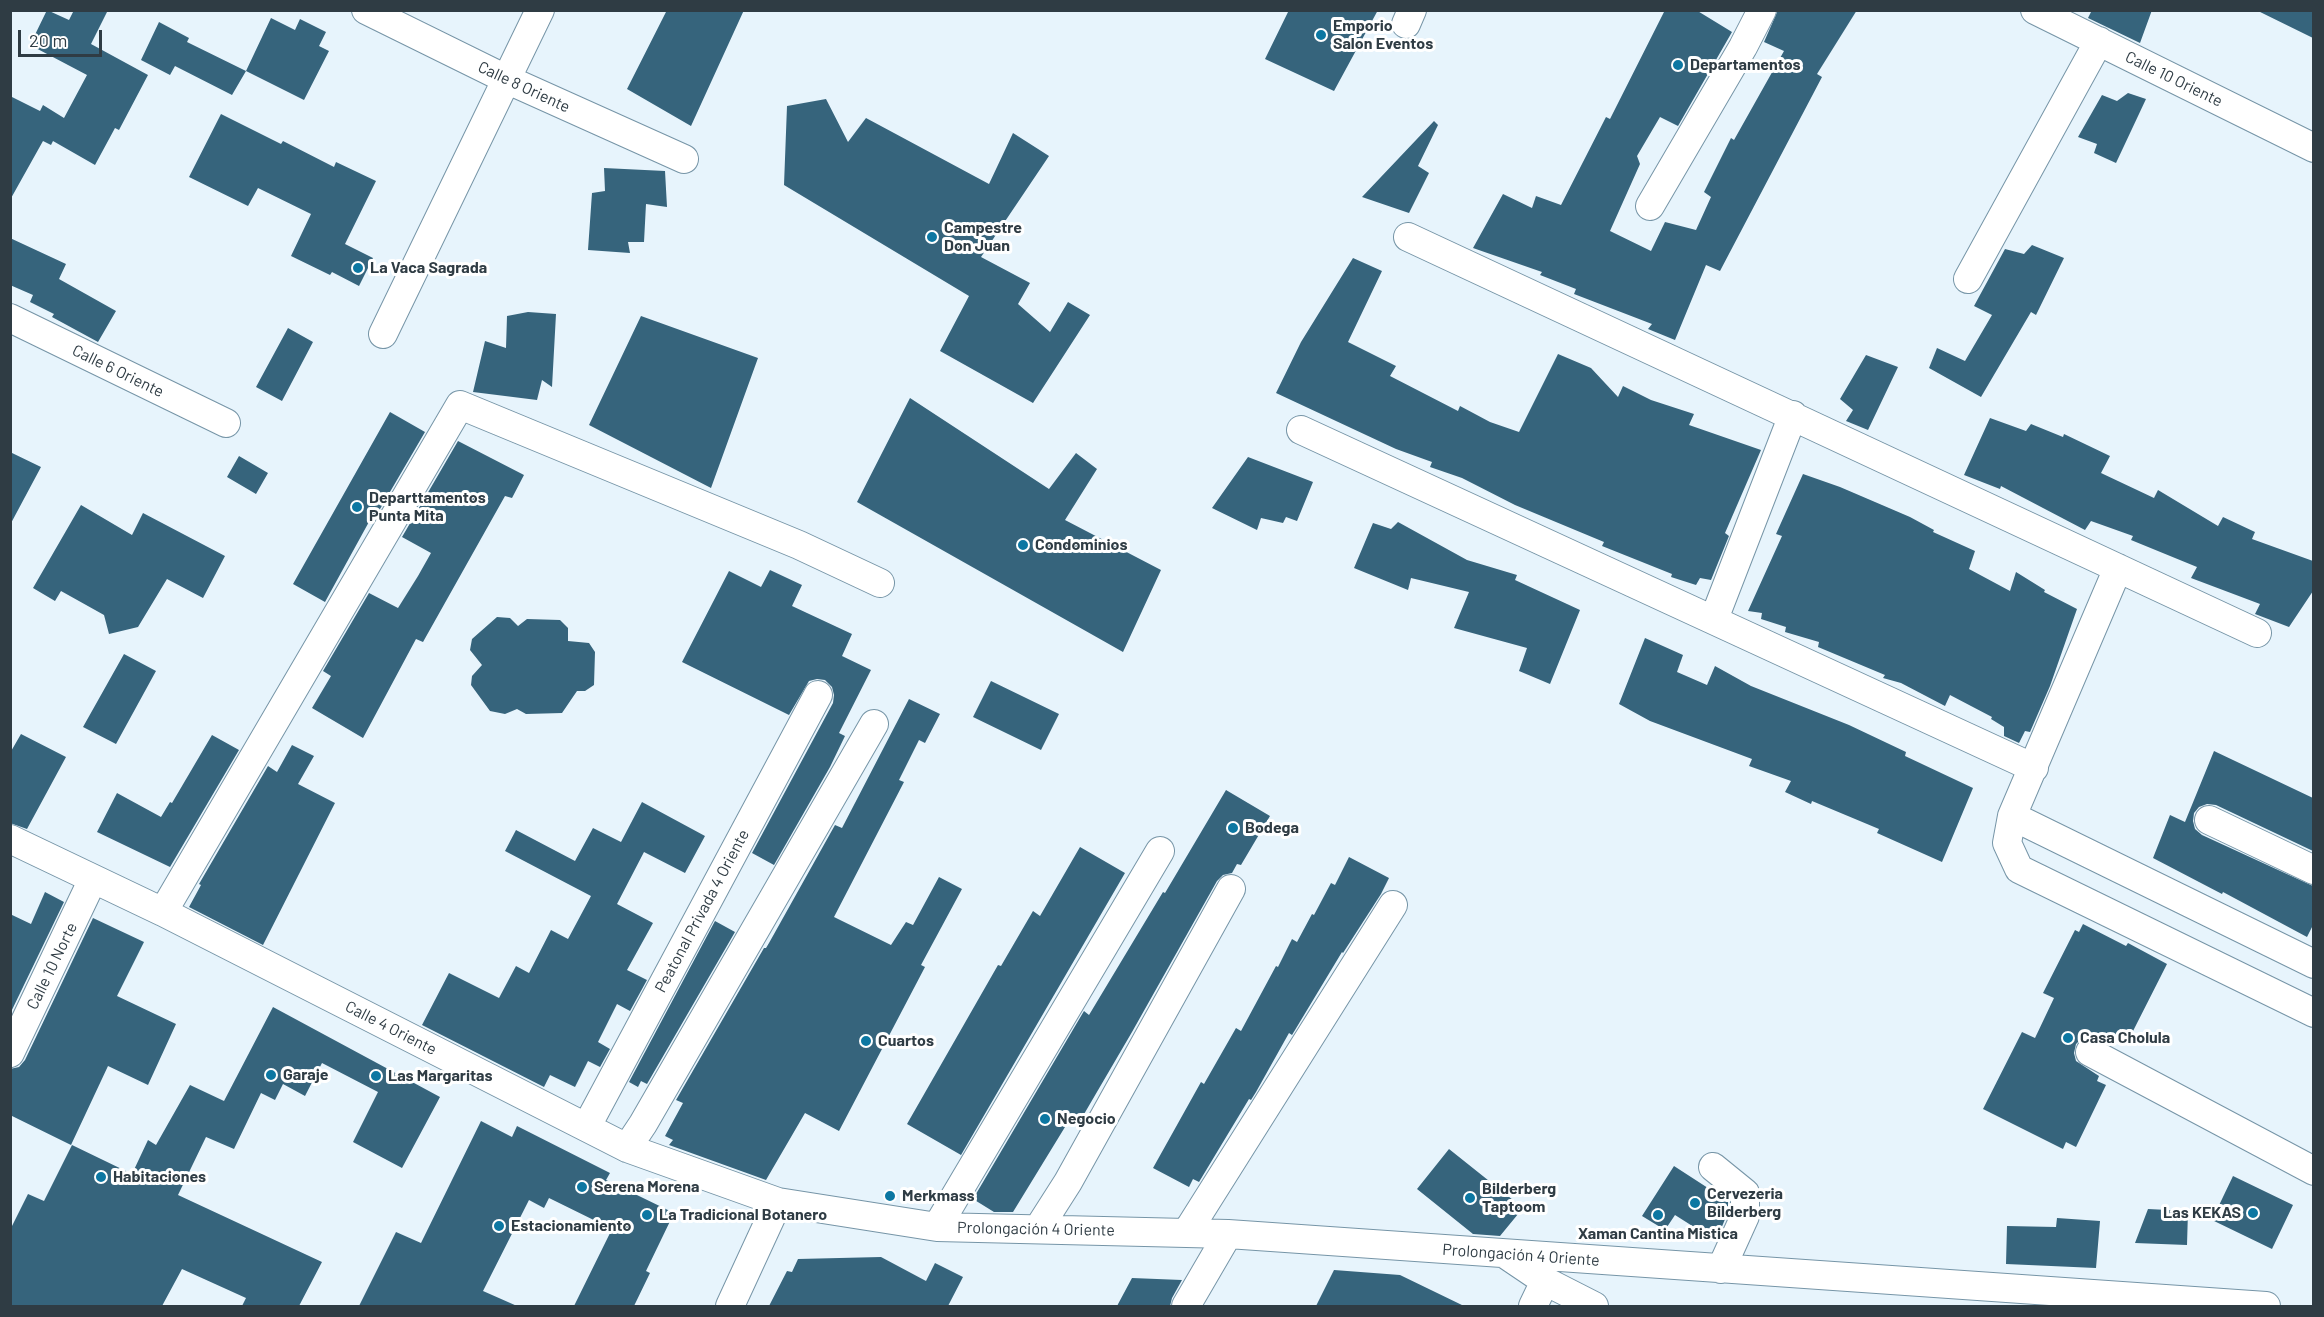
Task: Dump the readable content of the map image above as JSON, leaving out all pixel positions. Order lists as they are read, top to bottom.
{
  "streets": {
    "street": [
      "Calle 10 Oriente",
      "Calle 8 Oriente",
      "Calle 6 Oriente",
      "Peatonal Privada 4 Oriente",
      "Calle 10 Norte",
      "Calle 4 Oriente",
      "Prolongación 4 Oriente"
    ]
  },
  "crossings": [
    ["Peatonal Privada 4 Oriente", "Calle 4 Oriente"],
    ["Calle 10 Norte", "Calle 4 Oriente"],
    ["Calle 4 Oriente", "Prolongación 4 Oriente"]
  ],
  "places": [
    "Emporio Salon Eventos",
    "Departamentos",
    "Campestre Don Juan",
    "La Vaca Sagrada",
    "Departtamentos Punta Mita",
    "Condominios",
    "Bodega",
    "Casa Cholula",
    "Cuartos",
    "Garaje",
    "Las Margaritas",
    "Negocio",
    "Habitaciones",
    "Serena Morena",
    "Merkmass",
    "Bilderberg Taptoom",
    "Cervezeria Bilderberg",
    "Las KEKAS",
    "La Tradicional Botanero",
    "Xaman Cantina Mistica",
    "Estacionamiento"
  ],
  "scale_bar": "20 m"
}
